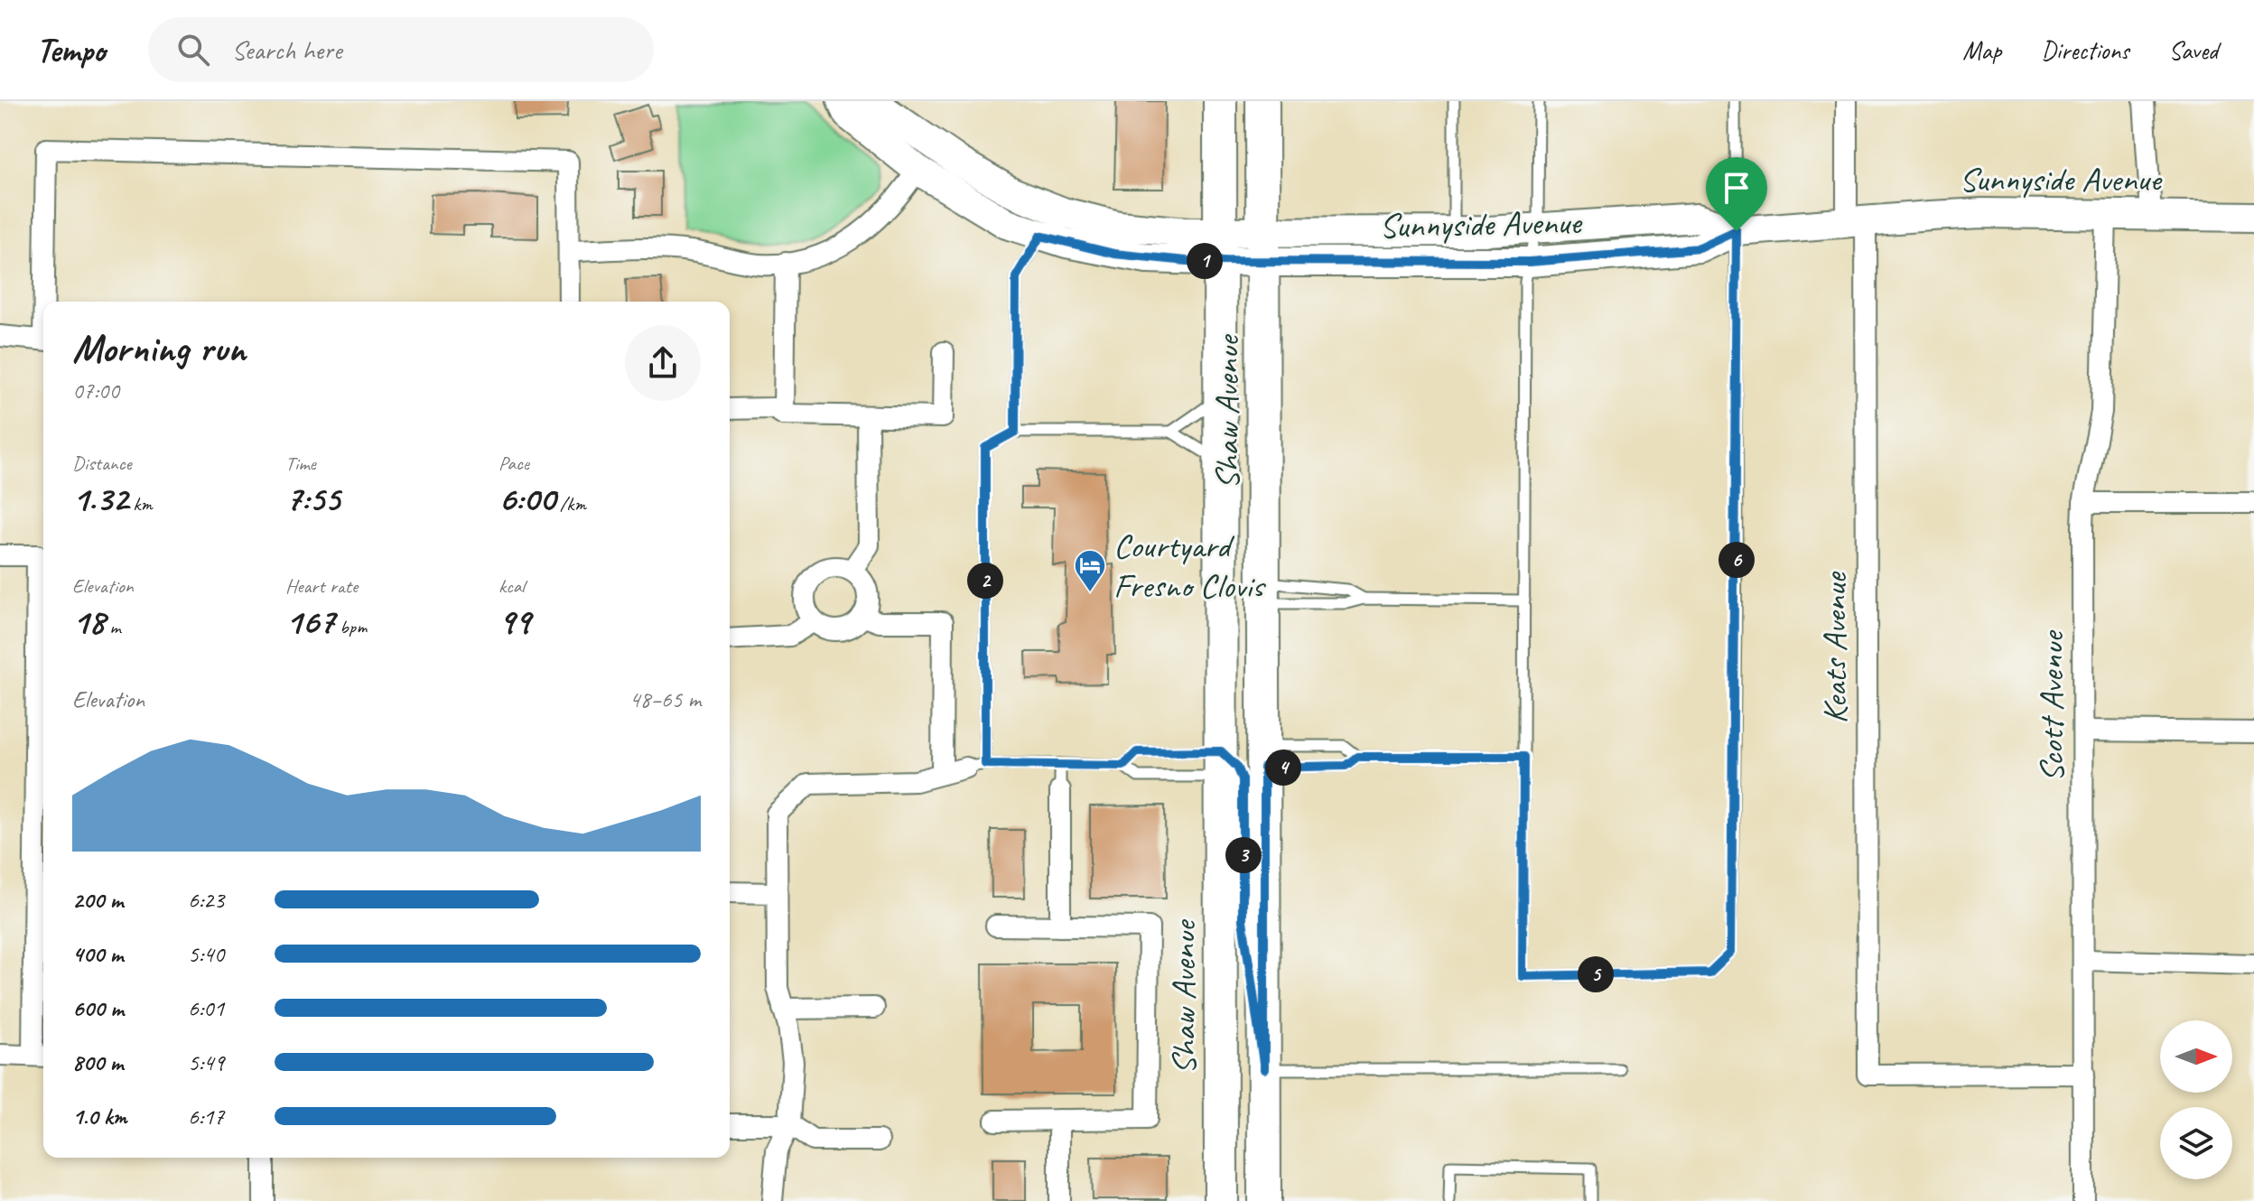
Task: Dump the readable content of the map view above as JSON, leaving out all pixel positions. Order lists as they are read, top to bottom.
{
  "streets": {
    "main road": ["Sunnyside Avenue", "Shaw Avenue"],
    "street": ["Keats Avenue", "Scott Avenue"]
  },
  "crossings": [
    ["Sunnyside Avenue", "Shaw Avenue"],
    ["Sunnyside Avenue", "Keats Avenue"],
    ["Sunnyside Avenue", "Scott Avenue"],
    ["Keats Avenue", "Scott Avenue"]
  ],
  "places": {
    "hotel": ["Courtyard Fresno Clovis"]
  },
  "north": "right",
  "page": {
    "header": "Tempo",
    "search": "Search here",
    "nav": ["Map", "Directions", "Saved"],
    "pins": [
      "1",
      "6",
      "2",
      "4",
      "3",
      "5"
    ],
    "heading": ["Morning run", "07:00"],
    "stats": [
      ["Distance", "1.32 km"],
      ["Time", "7:55"],
      ["Pace", "6:00 /km"],
      ["Elevation", "18 m"],
      ["Heart rate", "167 bpm"],
      ["kcal", "99"]
    ],
    "chart": ["Elevation", "48–65 m"],
    "list": [
      {
        "name": "200 m",
        "note": "6:23"
      },
      {
        "name": "400 m",
        "note": "5:40"
      },
      {
        "name": "600 m",
        "note": "6:01"
      },
      {
        "name": "800 m",
        "note": "5:49"
      },
      {
        "name": "1.0 km",
        "note": "6:17"
      }
    ]
  }
}
